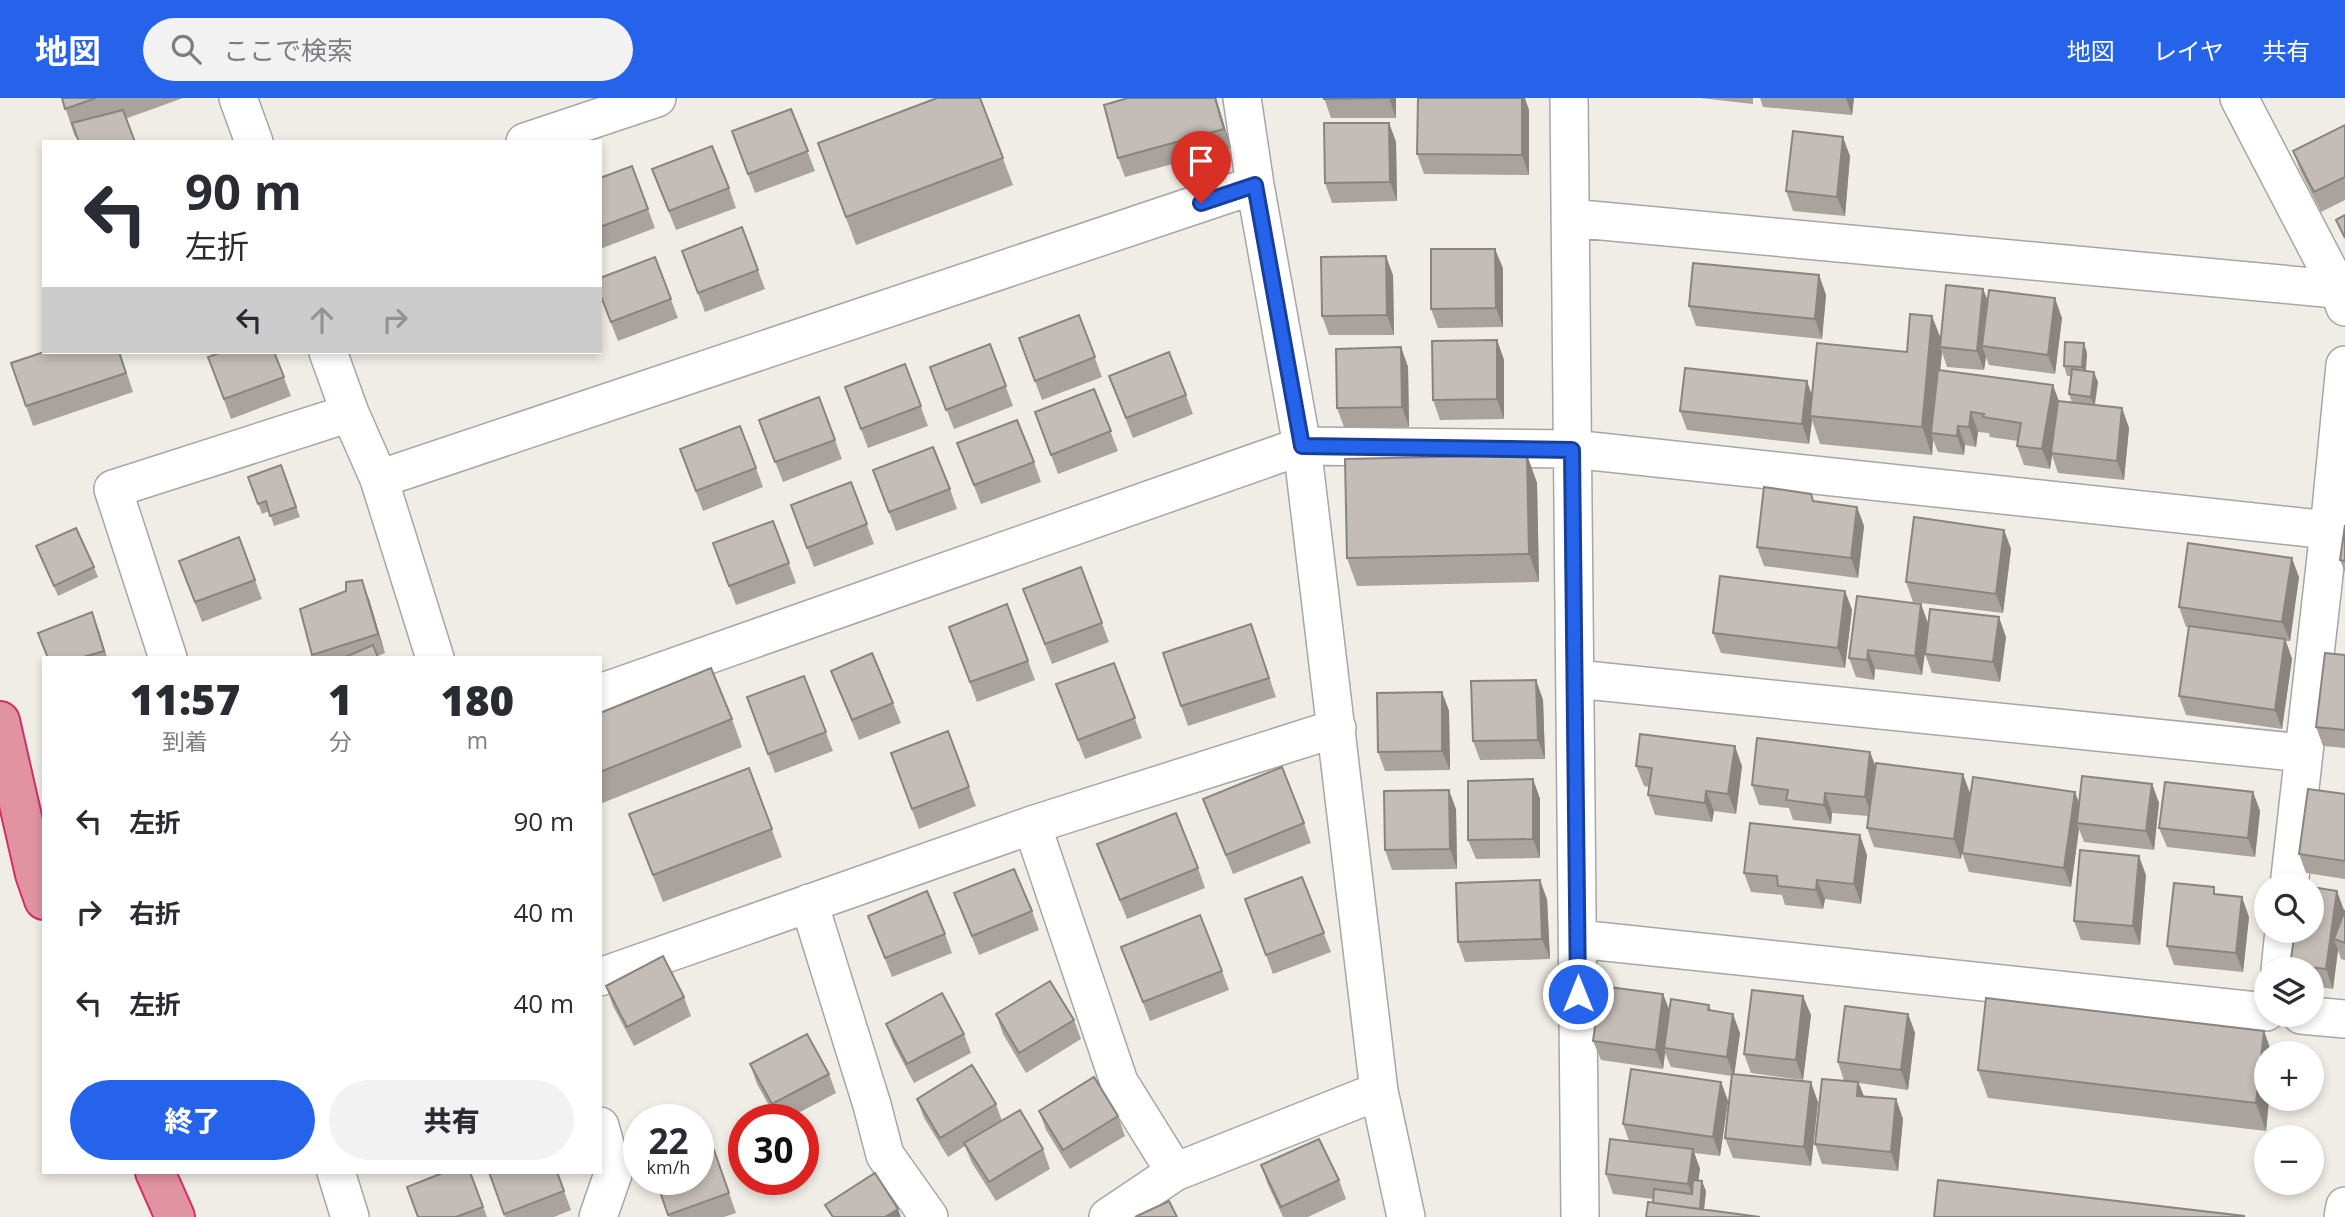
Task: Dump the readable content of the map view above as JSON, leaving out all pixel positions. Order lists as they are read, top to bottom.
{
  "page": {
    "header": "地図",
    "search": "ここで検索",
    "nav": ["地図", "レイヤ", "共有"],
    "turn": ["90 m", "左折"],
    "eta": [
      "11:57",
      "到着",
      "1",
      "分",
      "180",
      "m"
    ],
    "list": [
      {
        "name": "左折",
        "value": "90 m"
      },
      {
        "name": "右折",
        "value": "40 m"
      },
      {
        "name": "左折",
        "value": "40 m"
      }
    ],
    "map_buttons": ["+", "−"],
    "buttons": ["終了", "共有"],
    "speed": "22 km/h",
    "limit": "30"
  }
}
